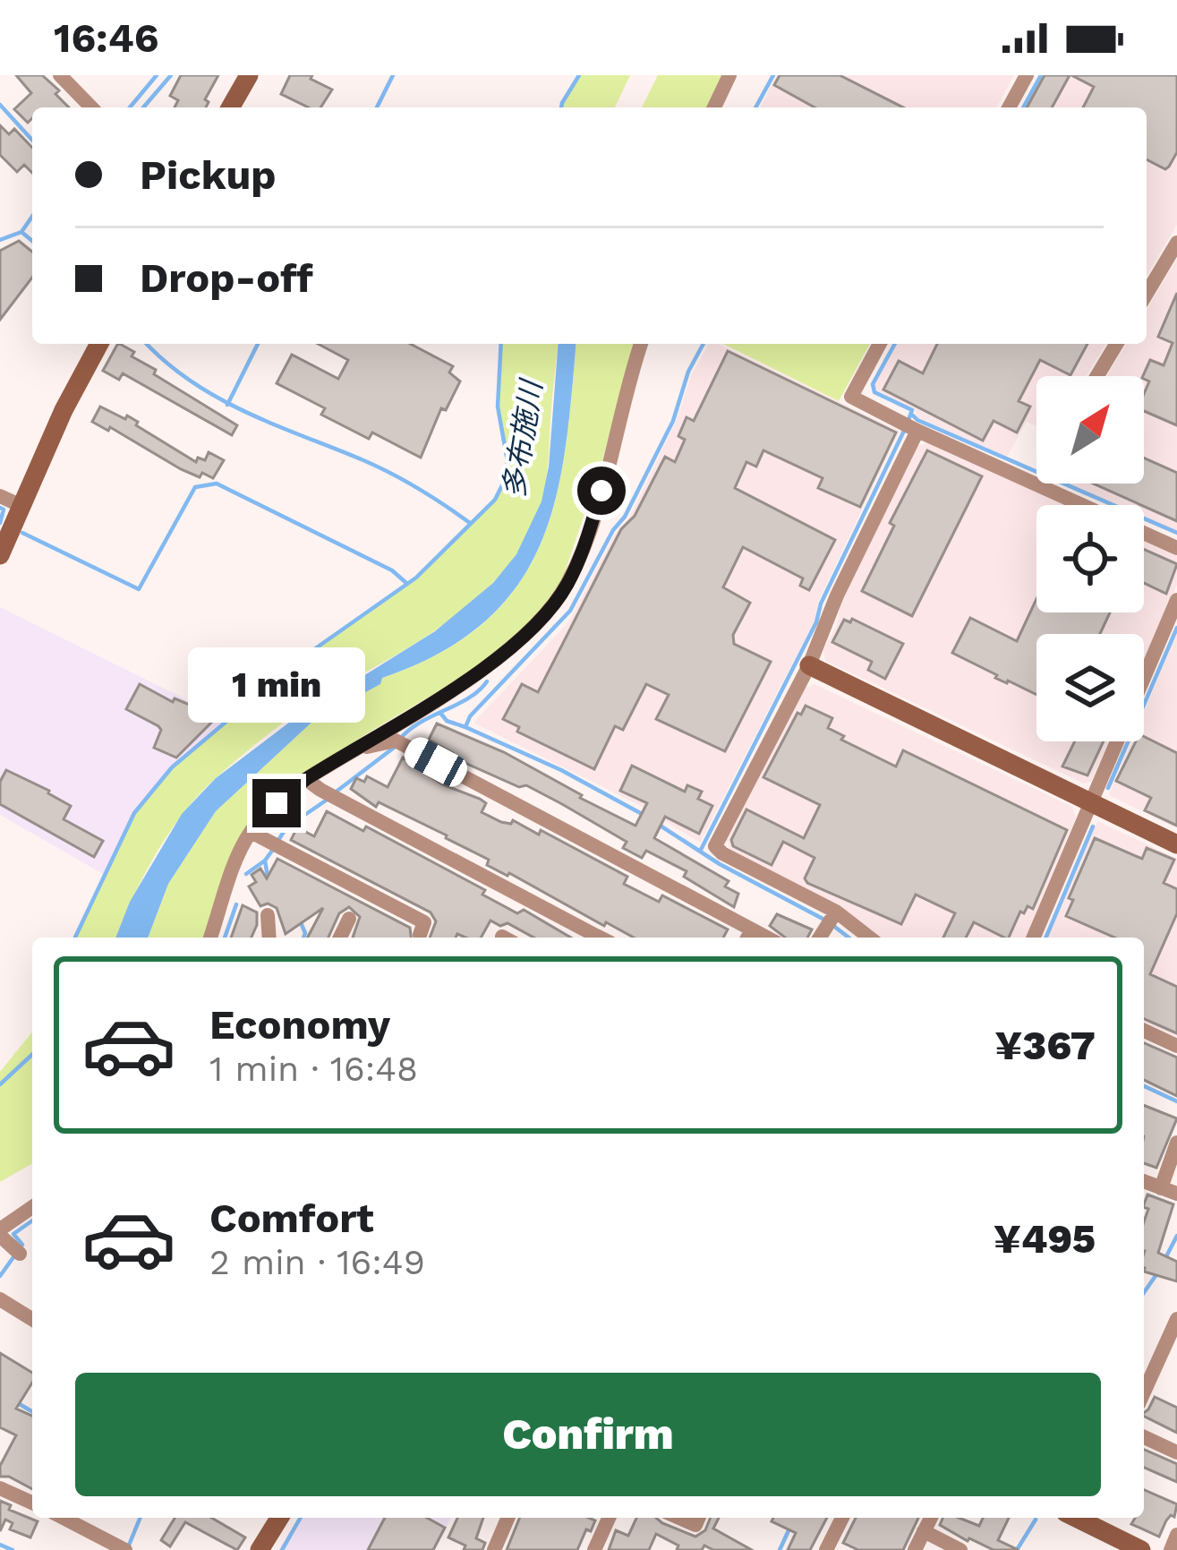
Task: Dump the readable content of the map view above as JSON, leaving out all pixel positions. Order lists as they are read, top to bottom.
{
  "water": ["多布施川"],
  "north": "top right",
  "page": {
    "status": "16:46",
    "banner": ["Pickup", "Drop-off"],
    "bubble": "1 min",
    "list": [
      {
        "name": "Economy",
        "note": "1 min · 16:48",
        "value": "¥367"
      },
      {
        "name": "Comfort",
        "note": "2 min · 16:49",
        "value": "¥495"
      }
    ],
    "buttons": "Confirm"
  }
}
